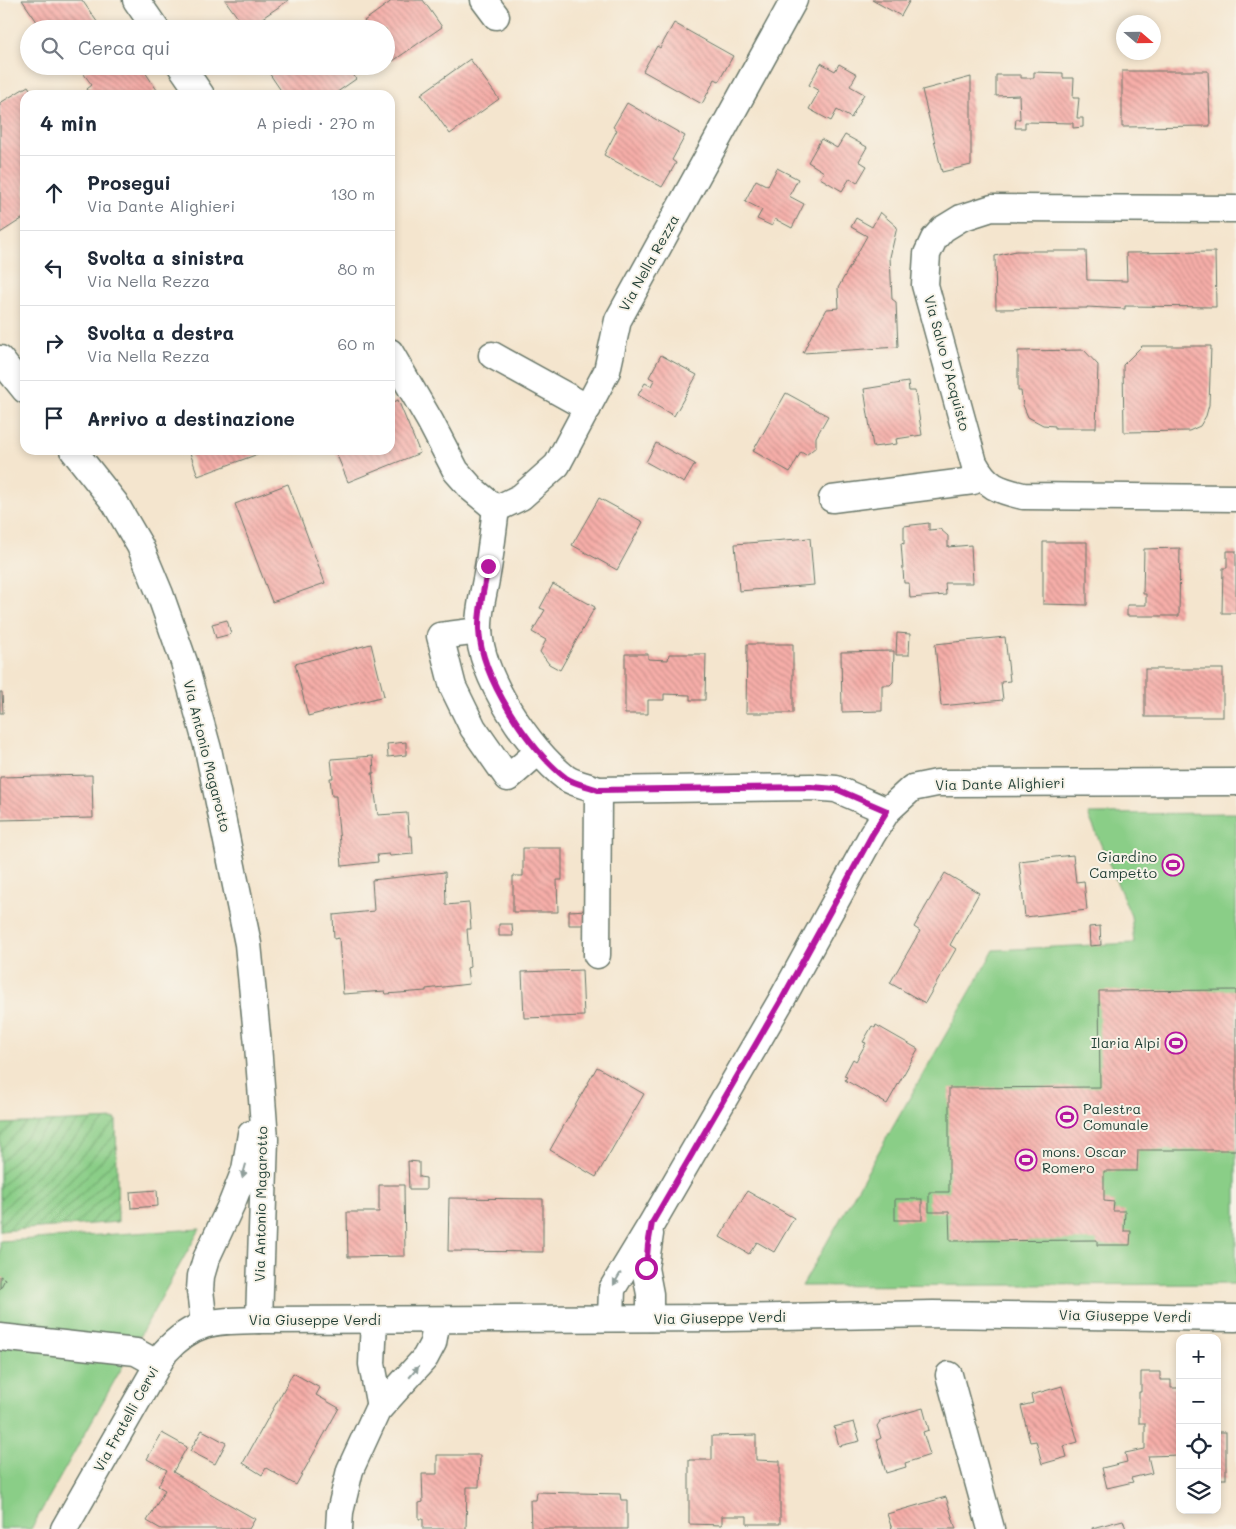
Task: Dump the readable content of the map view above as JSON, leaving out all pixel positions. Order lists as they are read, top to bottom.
{
  "streets": {
    "street": [
      "Via Nella Rezza",
      "Via Salvo D'Acquisto",
      "Via Antonio Magarotto",
      "Via Dante Alighieri",
      "Via Giuseppe Verdi",
      "Via Fratelli Cervi"
    ]
  },
  "crossings": [
    ["Via Antonio Magarotto", "Via Giuseppe Verdi"],
    ["Via Antonio Magarotto", "Via Fratelli Cervi"],
    ["Via Dante Alighieri", "Via Giuseppe Verdi"],
    ["Via Giuseppe Verdi", "Via Fratelli Cervi"]
  ],
  "places": {
    "sports": [
      "Giardino Campetto",
      "Ilaria Alpi",
      "Palestra Comunale",
      "mons. Oscar Romero"
    ]
  },
  "north": "right",
  "page": {
    "search": "Cerca qui",
    "heading": ["4 min", "A piedi · 270 m"],
    "list": [
      ["Prosegui", "Via Dante Alighieri", "130 m"],
      ["Svolta a sinistra", "Via Nella Rezza", "80 m"],
      ["Svolta a destra", "Via Nella Rezza", "60 m"],
      "Arrivo a destinazione"
    ],
    "map_buttons": ["+", "−"]
  }
}
